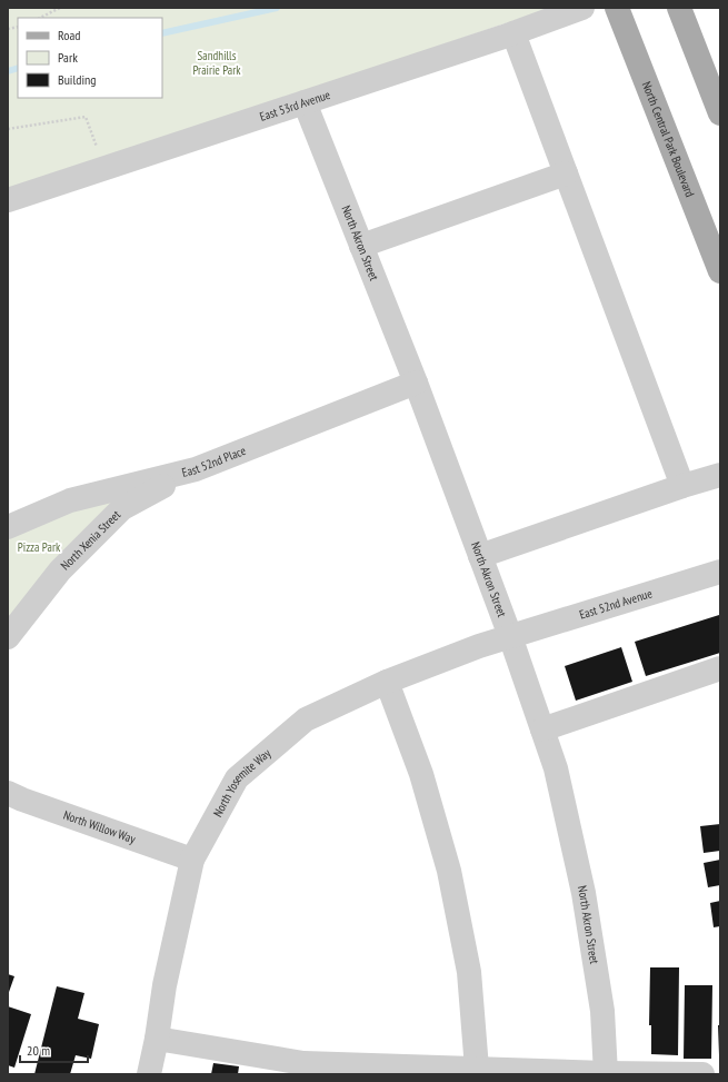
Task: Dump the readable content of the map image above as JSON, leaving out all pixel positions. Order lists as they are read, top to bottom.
{
  "streets": {
    "main road": ["North Central Park Boulevard"],
    "street": [
      "East 53rd Avenue",
      "North Akron Street",
      "East 52nd Place",
      "North Xenia Street",
      "East 52nd Avenue",
      "North Yosemite Way",
      "North Willow Way"
    ]
  },
  "crossings": [
    ["East 53rd Avenue", "North Akron Street"],
    ["North Akron Street", "East 52nd Place"],
    ["North Akron Street", "East 52nd Avenue"],
    ["North Akron Street", "North Yosemite Way"],
    ["East 52nd Place", "North Xenia Street"],
    ["East 52nd Avenue", "North Yosemite Way"],
    ["North Yosemite Way", "North Willow Way"]
  ],
  "parks": ["Sandhills Prairie Park", "Pizza Park"],
  "legend": ["Road", "Park", "Building"],
  "scale_bar": "20 m"
}
